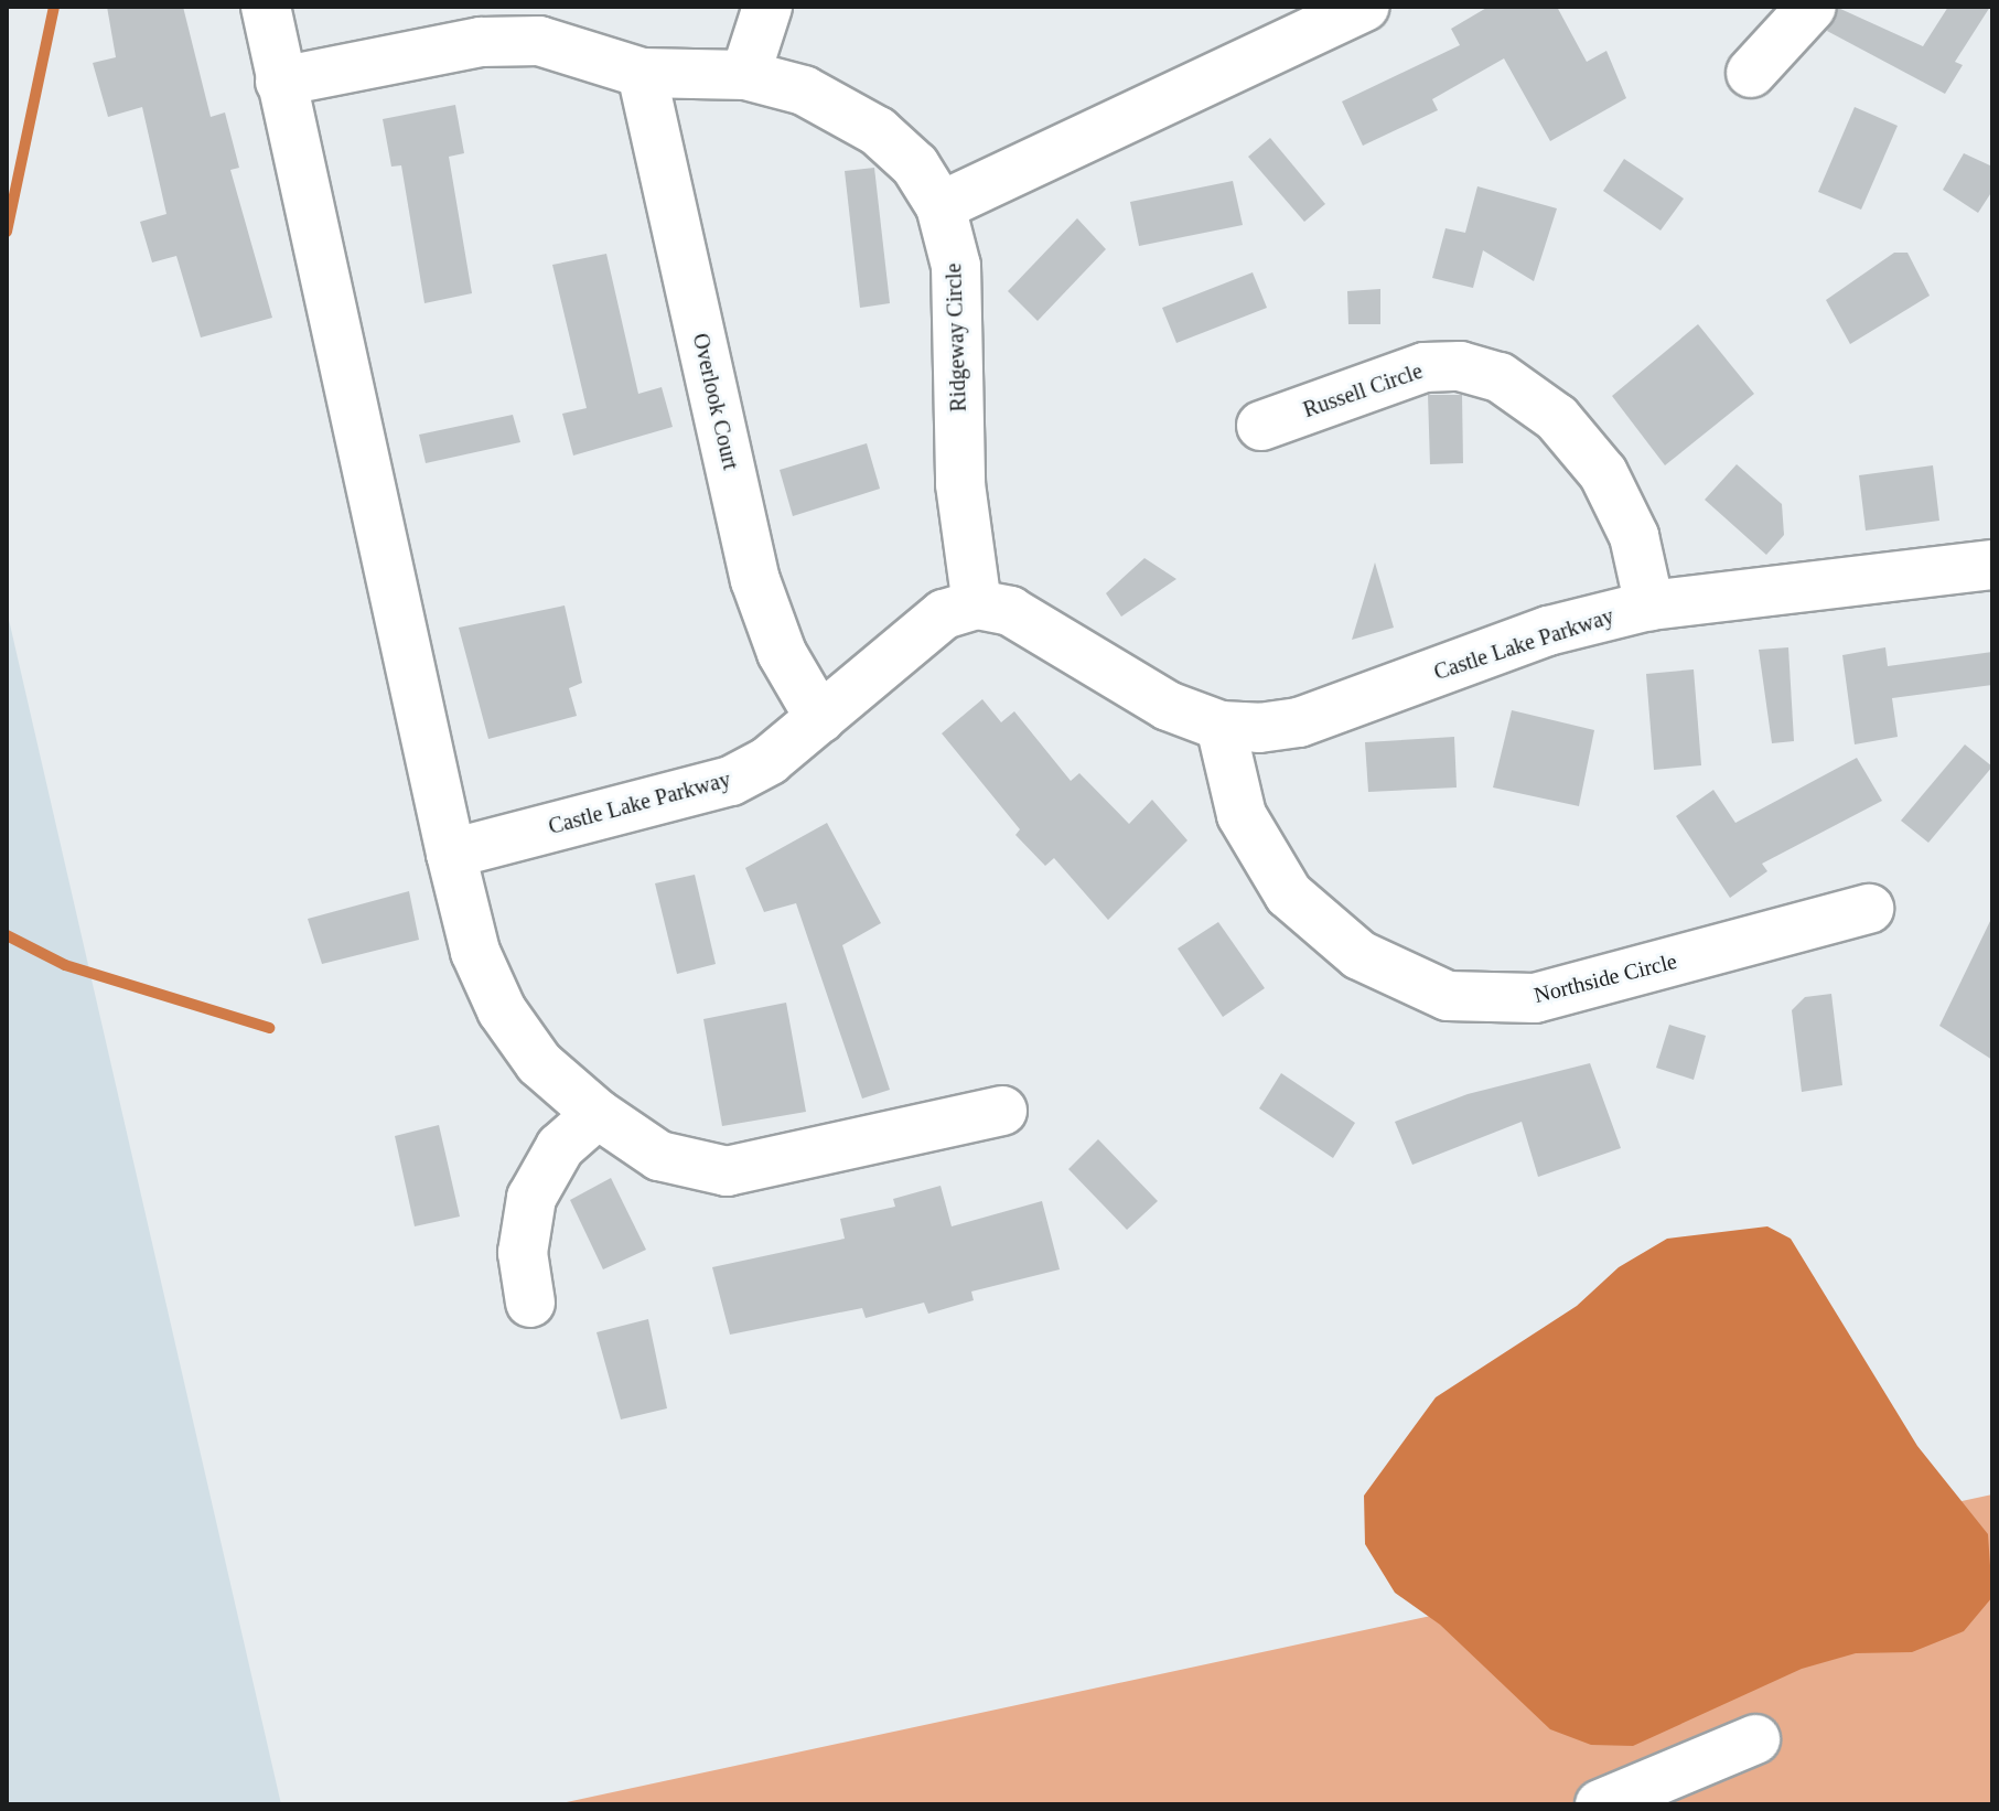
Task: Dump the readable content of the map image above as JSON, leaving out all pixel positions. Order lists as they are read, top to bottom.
{
  "streets": {
    "street": [
      "Ridgeway Circle",
      "Russell Circle",
      "Overlook Court",
      "Castle Lake Parkway",
      "Northside Circle"
    ]
  },
  "crossings": [
    ["Ridgeway Circle", "Overlook Court"],
    ["Ridgeway Circle", "Castle Lake Parkway"],
    ["Russell Circle", "Castle Lake Parkway"],
    ["Overlook Court", "Castle Lake Parkway"],
    ["Castle Lake Parkway", "Northside Circle"]
  ]
}
